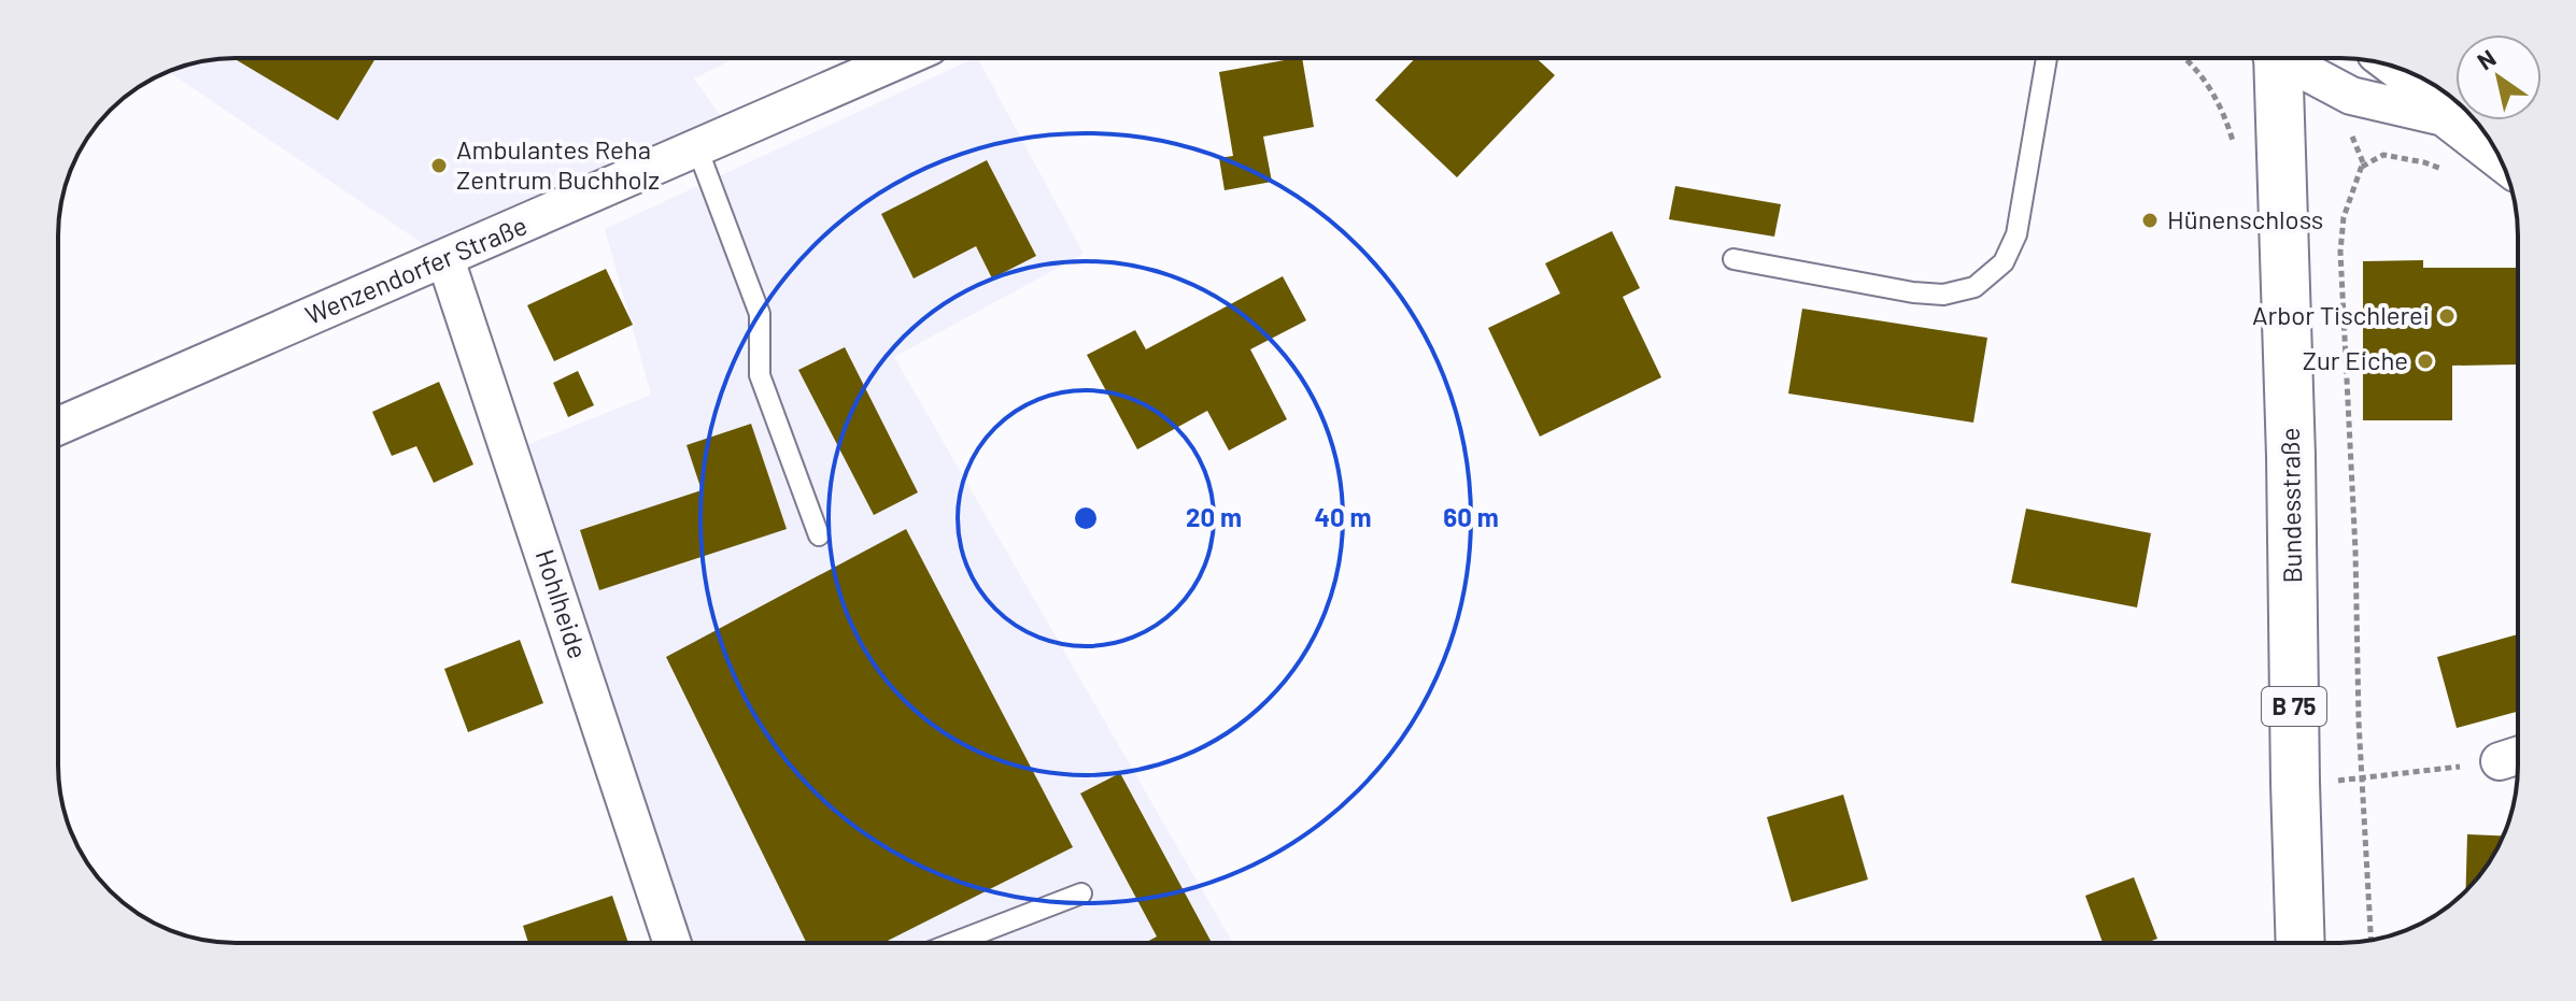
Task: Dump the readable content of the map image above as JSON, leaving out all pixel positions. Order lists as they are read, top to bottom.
{
  "streets": {
    "main road": ["Bundesstraße", "B 75"],
    "street": ["Wenzendorfer Straße", "Hohlheide"]
  },
  "crossings": [
    ["Wenzendorfer Straße", "Hohlheide"]
  ],
  "places": [
    "Ambulantes Reha Zentrum Buchholz",
    "Hünenschloss",
    "Arbor Tischlerei",
    "Zur Eiche"
  ],
  "north": "top left",
  "rings": ["20 m", "40 m", "60 m"]
}
